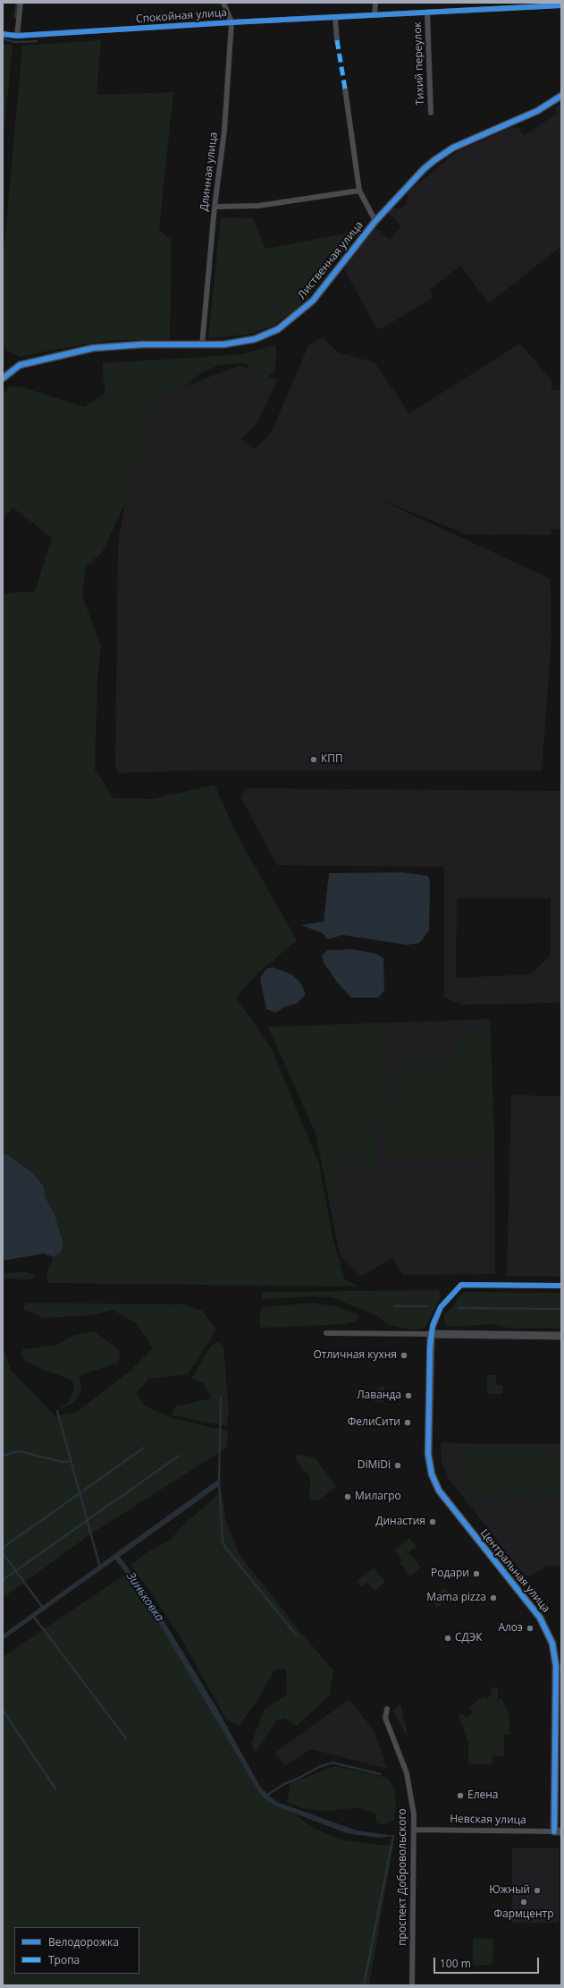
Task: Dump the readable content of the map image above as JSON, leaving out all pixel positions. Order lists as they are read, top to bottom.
{
  "streets": {
    "street": [
      "Спокойная улица",
      "Тихий переулок",
      "Длинная улица",
      "Лиственная улица",
      "Центральная улица",
      "Невская улица",
      "проспект Добровольского"
    ]
  },
  "crossings": [
    ["Спокойная улица", "Тихий переулок"],
    ["Спокойная улица", "Длинная улица"],
    ["Длинная улица", "Лиственная улица"],
    ["Центральная улица", "Невская улица"],
    ["Невская улица", "проспект Добровольского"]
  ],
  "water": ["Зиньковка"],
  "places": [
    "КПП",
    "Отличная кухня",
    "Лаванда",
    "ФелиСити",
    "DiMiDi",
    "Милагро",
    "Династия",
    "Родари",
    "Mama pizza",
    "Алоэ",
    "СДЭК",
    "Елена",
    "Южный",
    "Фармцентр"
  ],
  "legend": ["Велодорожка", "Тропа"],
  "scale_bar": "100 m"
}
